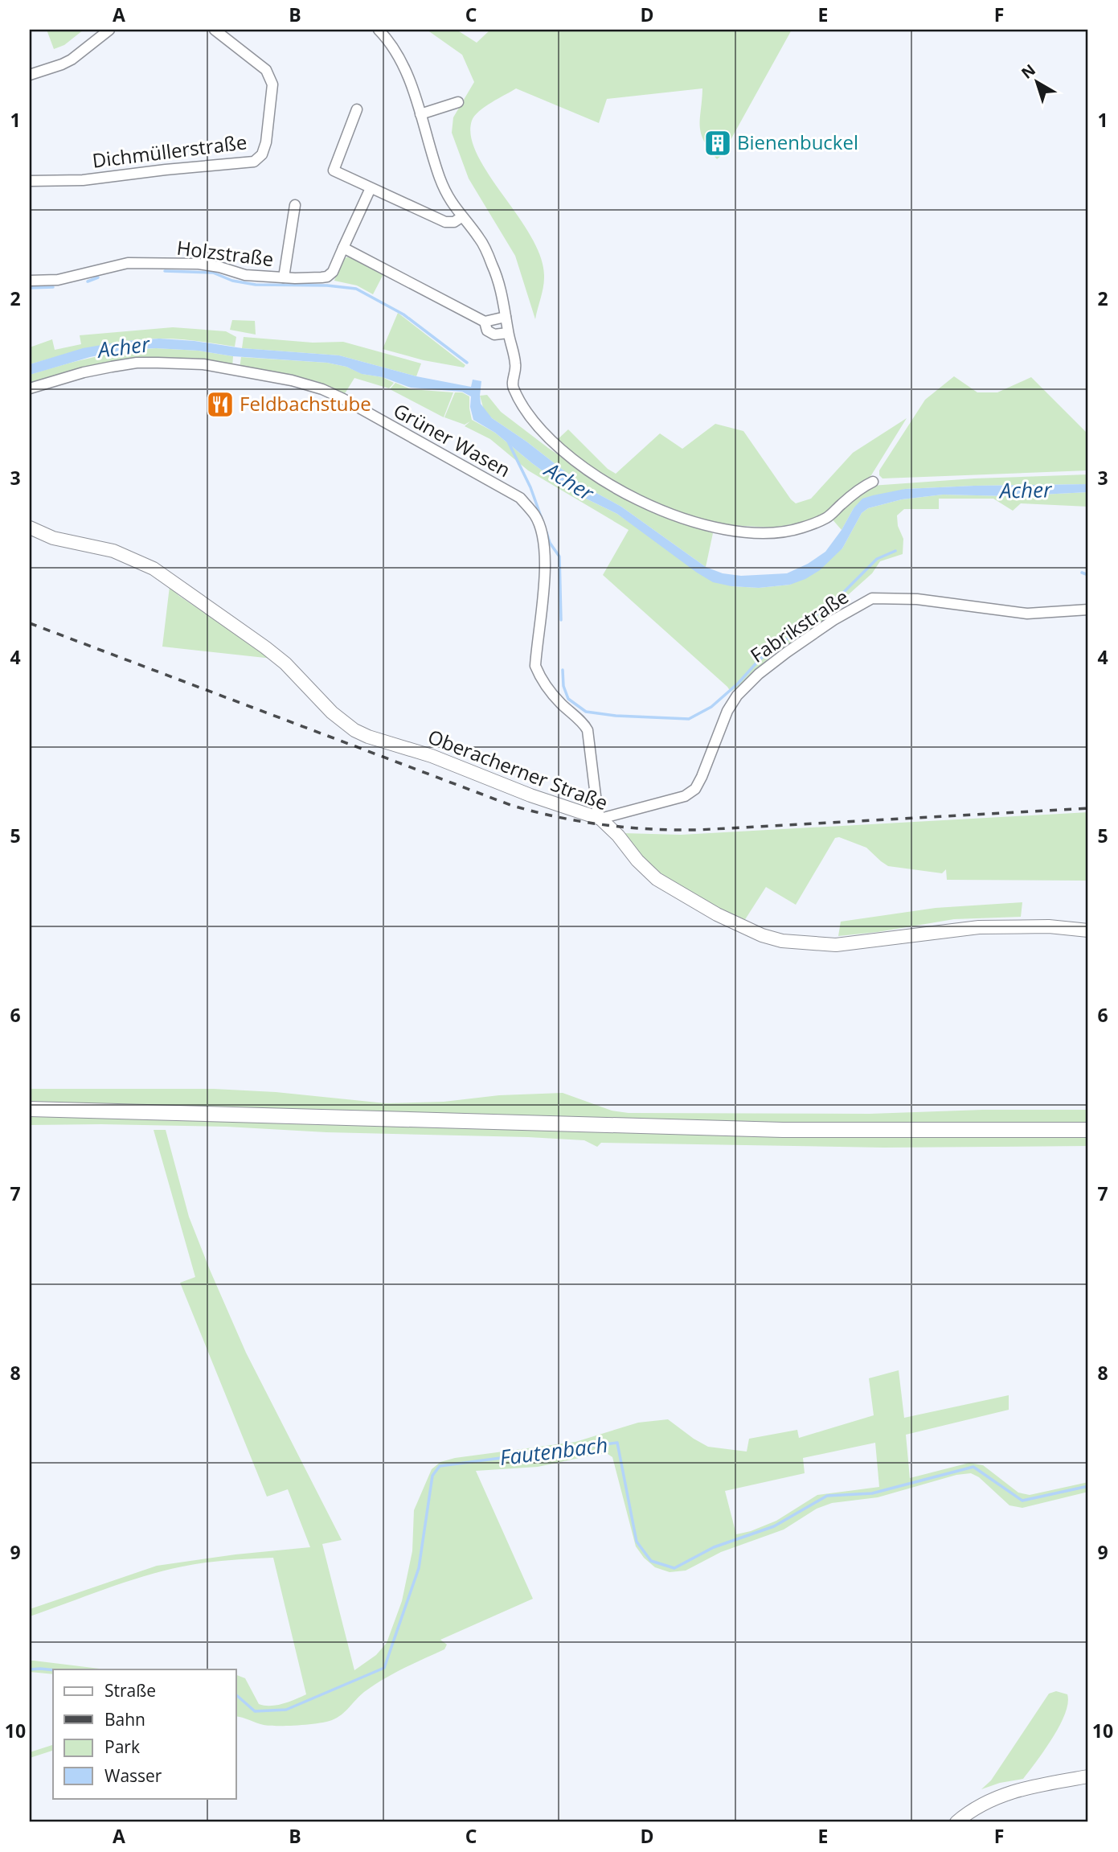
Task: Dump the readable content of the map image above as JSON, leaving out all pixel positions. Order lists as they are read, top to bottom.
{
  "streets": {
    "street": [
      "Dichmüllerstraße",
      "Holzstraße",
      "Grüner Wasen",
      "Fabrikstraße",
      "Oberacherner Straße"
    ]
  },
  "crossings": [
    ["Grüner Wasen", "Fabrikstraße"],
    ["Grüner Wasen", "Oberacherner Straße"],
    ["Fabrikstraße", "Oberacherner Straße"]
  ],
  "water": ["Acher", "Fautenbach"],
  "places": {
    "building": ["Bienenbuckel"],
    "restaurant": ["Feldbachstube"]
  },
  "legend": [
    "Straße",
    "Bahn",
    "Park",
    "Wasser"
  ],
  "north": "top left",
  "grid": {
    "columns": [
      "A",
      "B",
      "C",
      "D",
      "E",
      "F"
    ],
    "rows": [
      "1",
      "2",
      "3",
      "4",
      "5",
      "6",
      "7",
      "8",
      "9",
      "10"
    ]
  }
}
